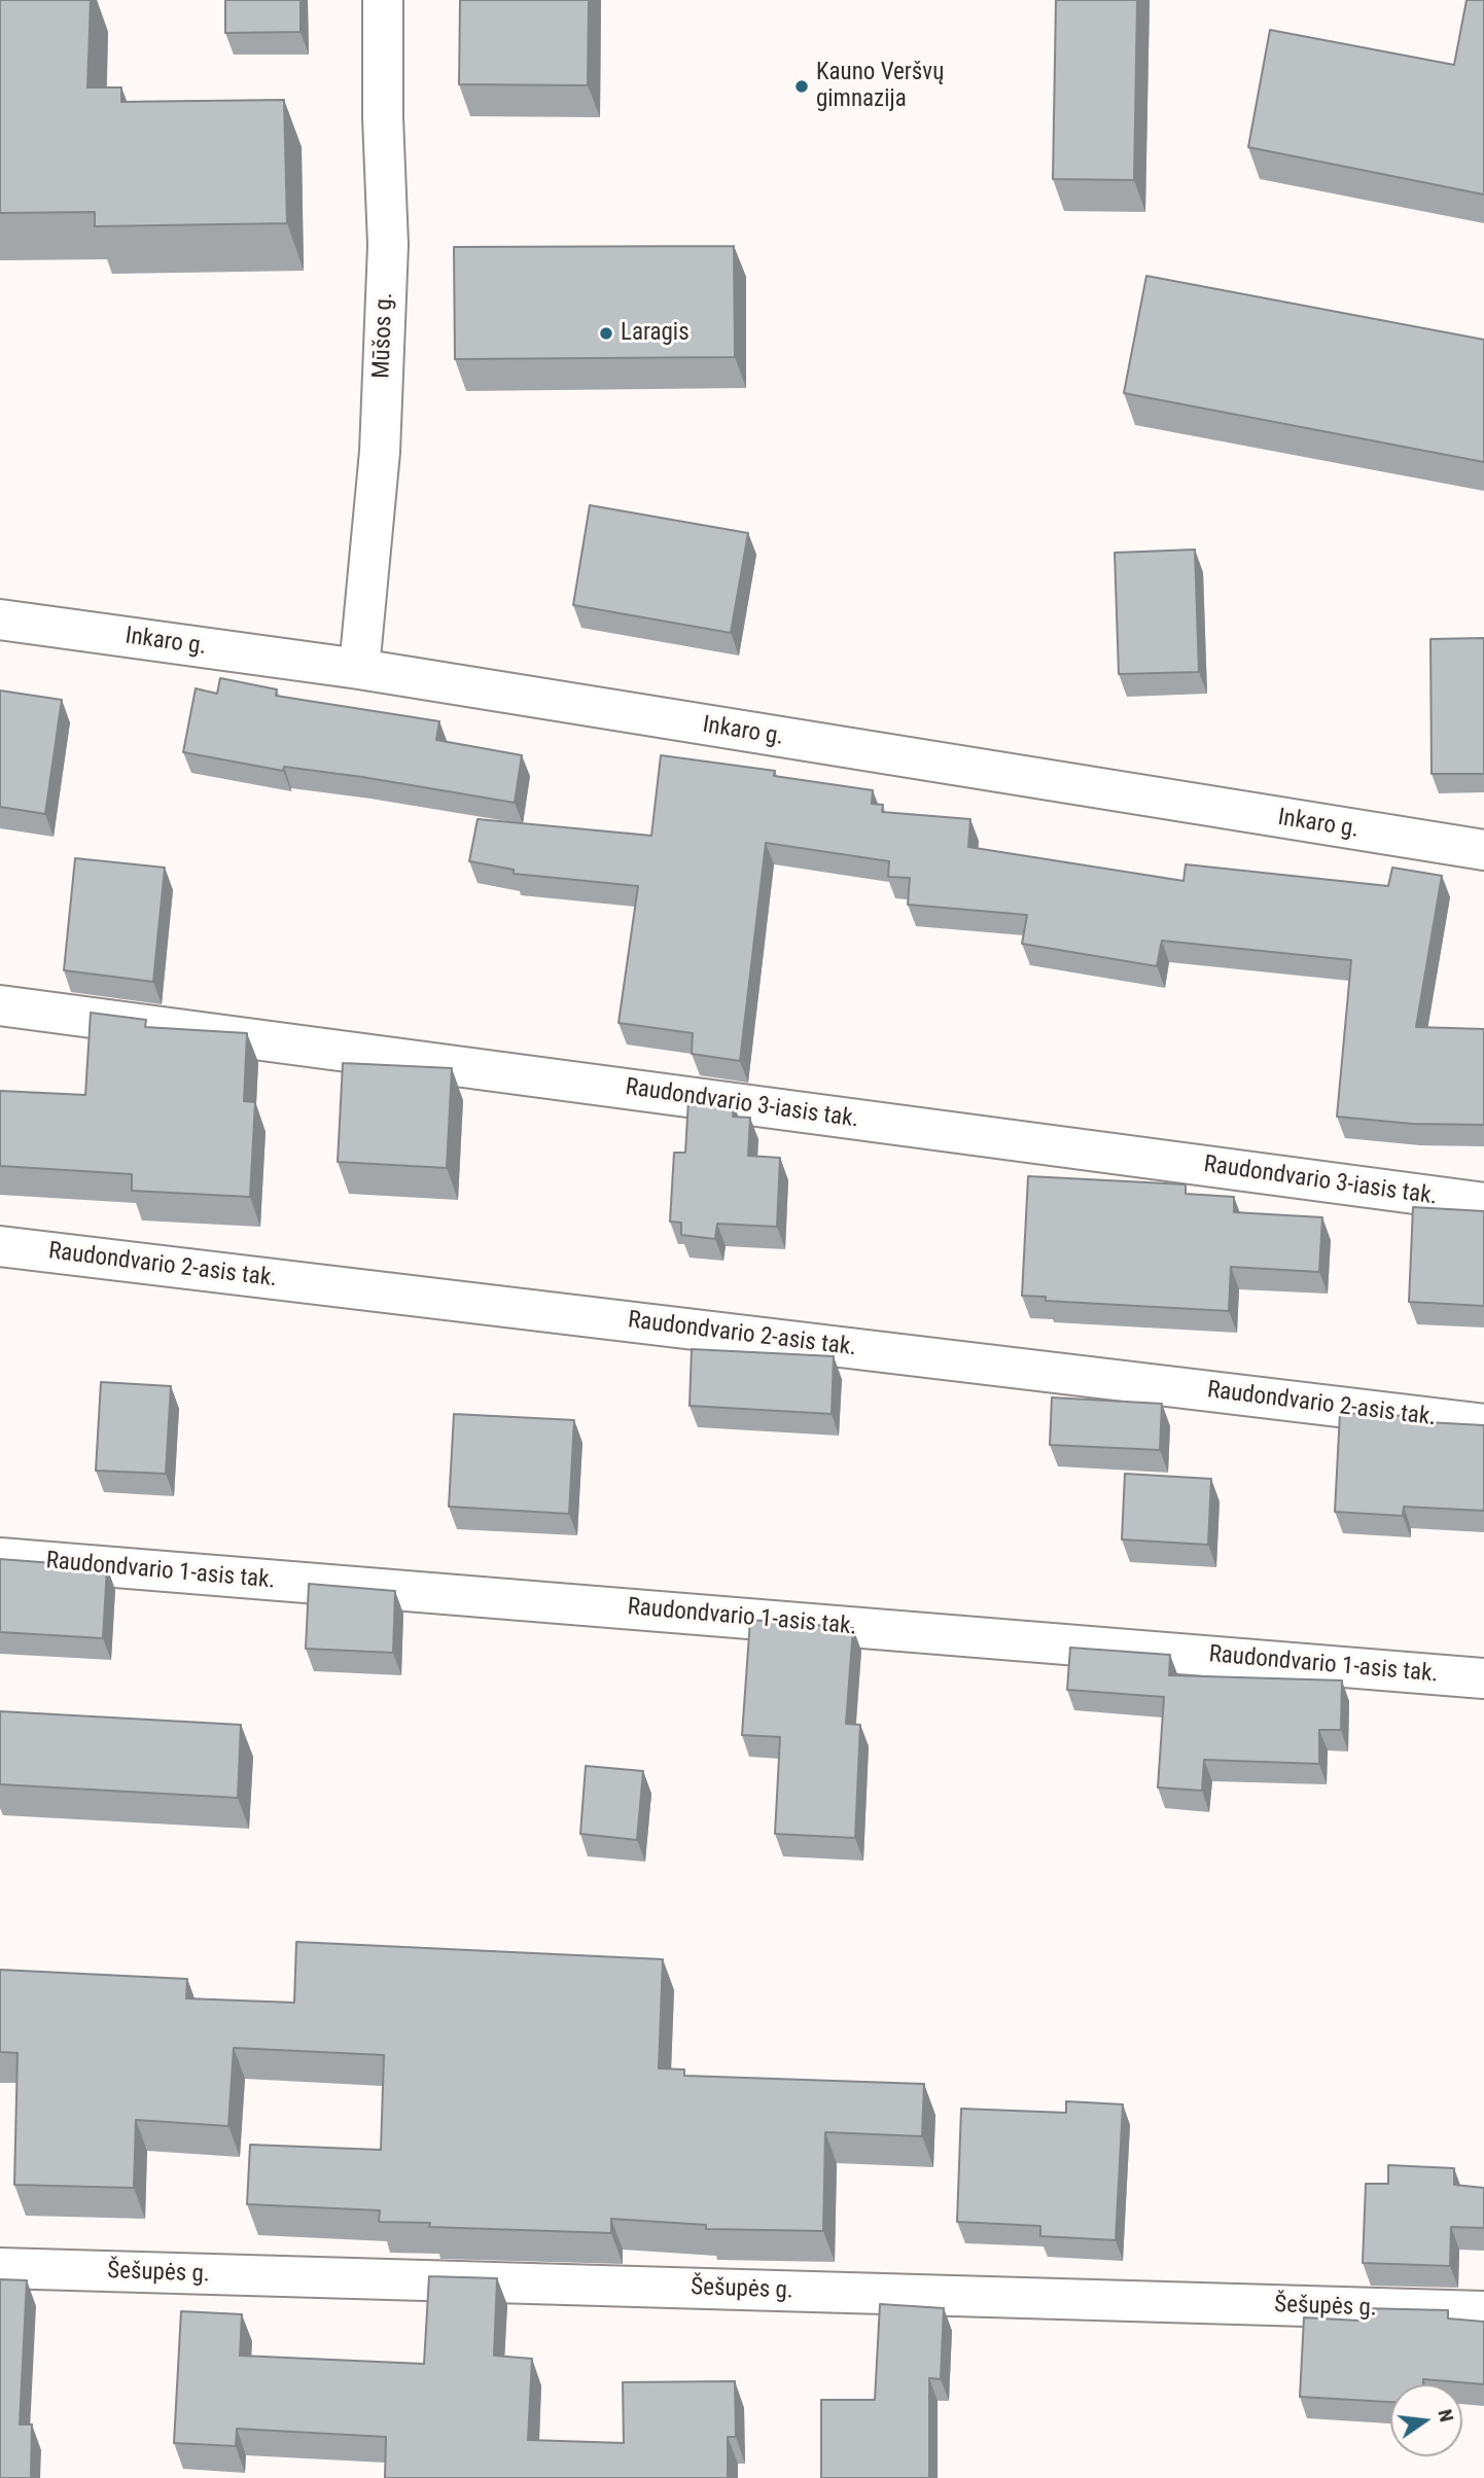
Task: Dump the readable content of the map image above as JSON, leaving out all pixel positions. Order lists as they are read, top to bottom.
{
  "streets": {
    "street": [
      "Mūšos g.",
      "Inkaro g.",
      "Raudondvario 3-iasis tak.",
      "Raudondvario 2-asis tak.",
      "Raudondvario 1-asis tak.",
      "Šešupės g."
    ]
  },
  "crossings": [
    ["Mūšos g.", "Inkaro g."]
  ],
  "places": ["Kauno Veršvų gimnazija", "Laragis"],
  "north": "right"
}
